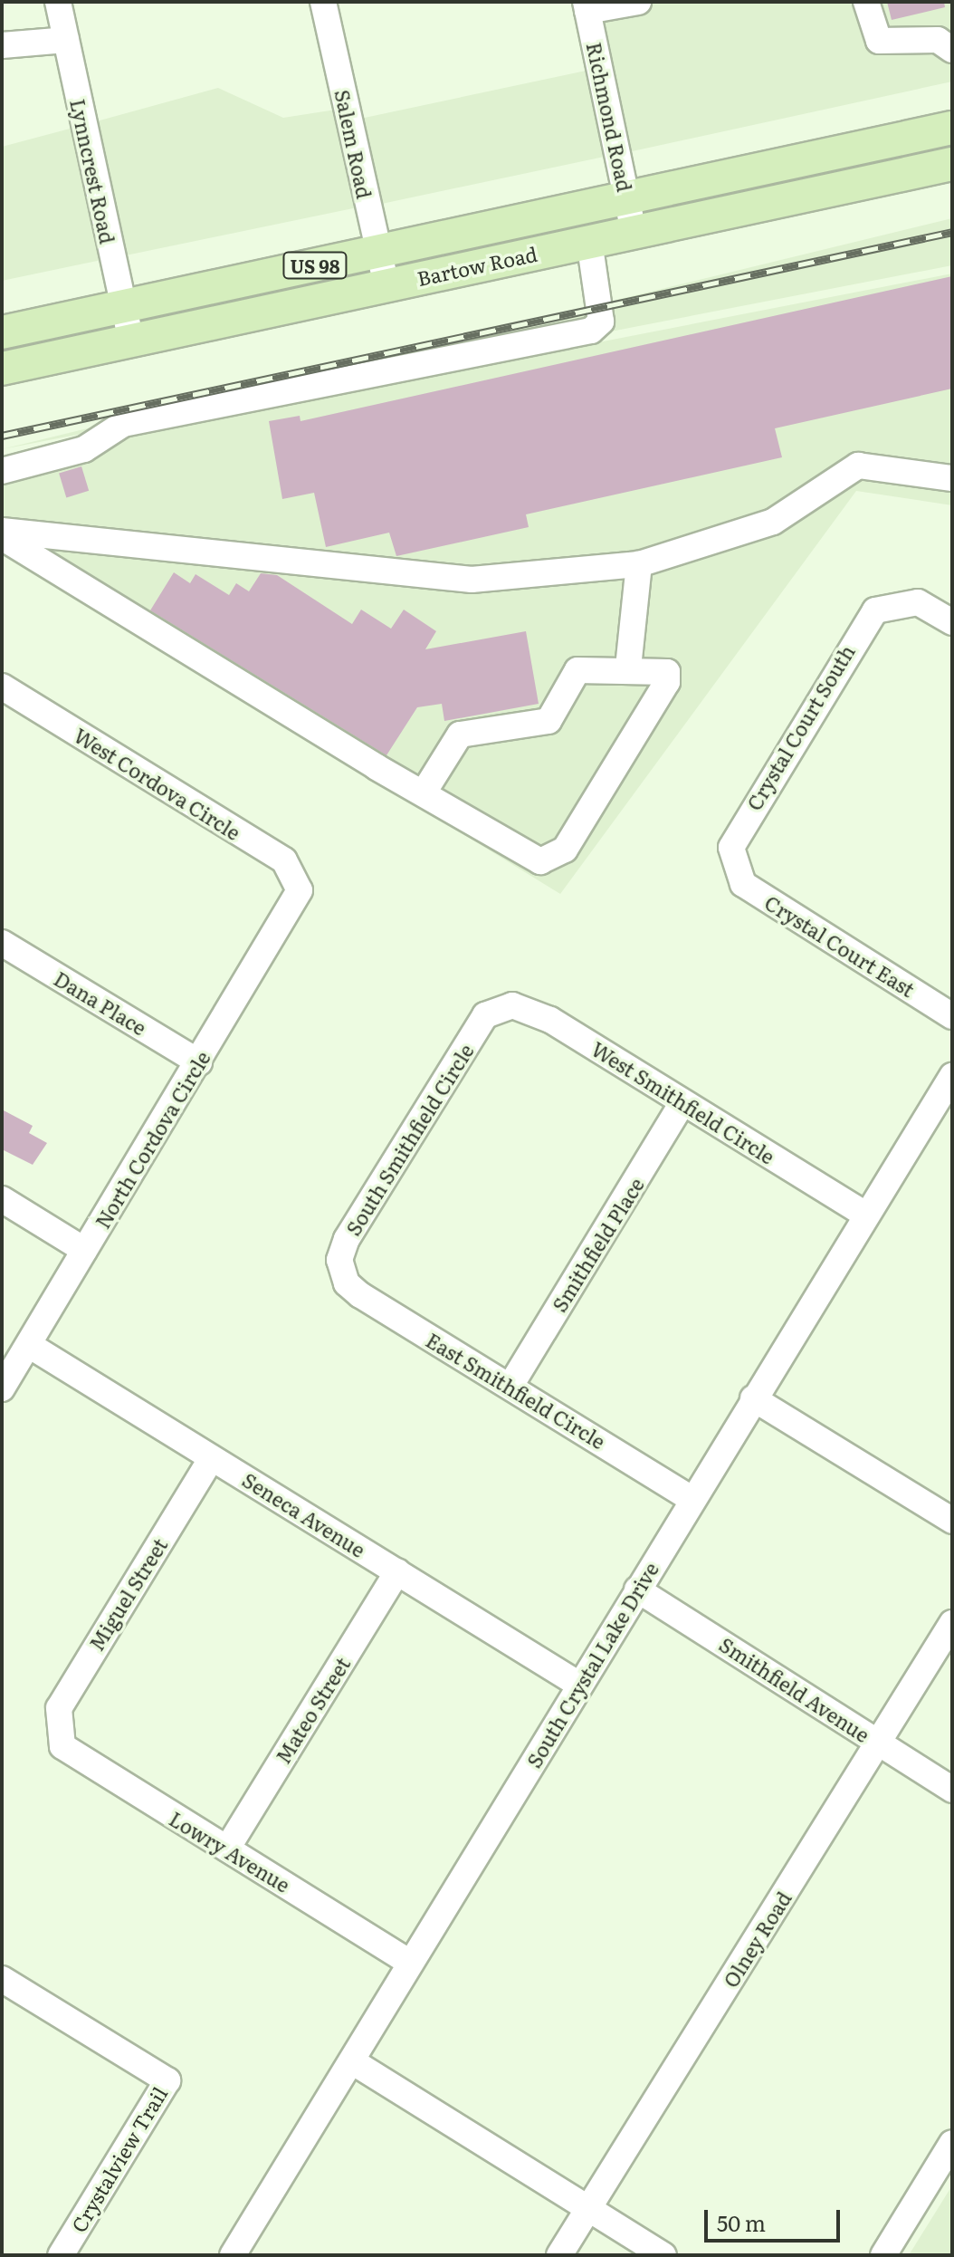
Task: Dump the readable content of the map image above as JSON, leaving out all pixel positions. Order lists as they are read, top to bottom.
{
  "streets": {
    "main road": ["US 98", "Bartow Road"],
    "street": [
      "Richmond Road",
      "Salem Road",
      "Lynncrest Road",
      "Crystal Court South",
      "West Cordova Circle",
      "Crystal Court East",
      "Dana Place",
      "West Smithfield Circle",
      "North Cordova Circle",
      "South Smithfield Circle",
      "Smithfield Place",
      "East Smithfield Circle",
      "Seneca Avenue",
      "Miguel Street",
      "South Crystal Lake Drive",
      "Smithfield Avenue",
      "Mateo Street",
      "Lowry Avenue",
      "Olney Road",
      "Crystalview Trail"
    ]
  },
  "crossings": [
    ["Richmond Road", "Bartow Road"],
    ["Salem Road", "Bartow Road"],
    ["Lynncrest Road", "Bartow Road"],
    ["Crystal Court South", "Crystal Court East"],
    ["West Cordova Circle", "North Cordova Circle"],
    ["Dana Place", "North Cordova Circle"],
    ["West Smithfield Circle", "South Smithfield Circle"],
    ["West Smithfield Circle", "Smithfield Place"],
    ["West Smithfield Circle", "South Crystal Lake Drive"],
    ["North Cordova Circle", "Seneca Avenue"],
    ["South Smithfield Circle", "East Smithfield Circle"],
    ["Smithfield Place", "East Smithfield Circle"],
    ["East Smithfield Circle", "South Crystal Lake Drive"],
    ["Seneca Avenue", "Miguel Street"],
    ["Seneca Avenue", "South Crystal Lake Drive"],
    ["Seneca Avenue", "Mateo Street"],
    ["Miguel Street", "Lowry Avenue"],
    ["South Crystal Lake Drive", "Smithfield Avenue"],
    ["South Crystal Lake Drive", "Lowry Avenue"],
    ["Smithfield Avenue", "Olney Road"],
    ["Mateo Street", "Lowry Avenue"]
  ],
  "scale_bar": "50 m"
}
